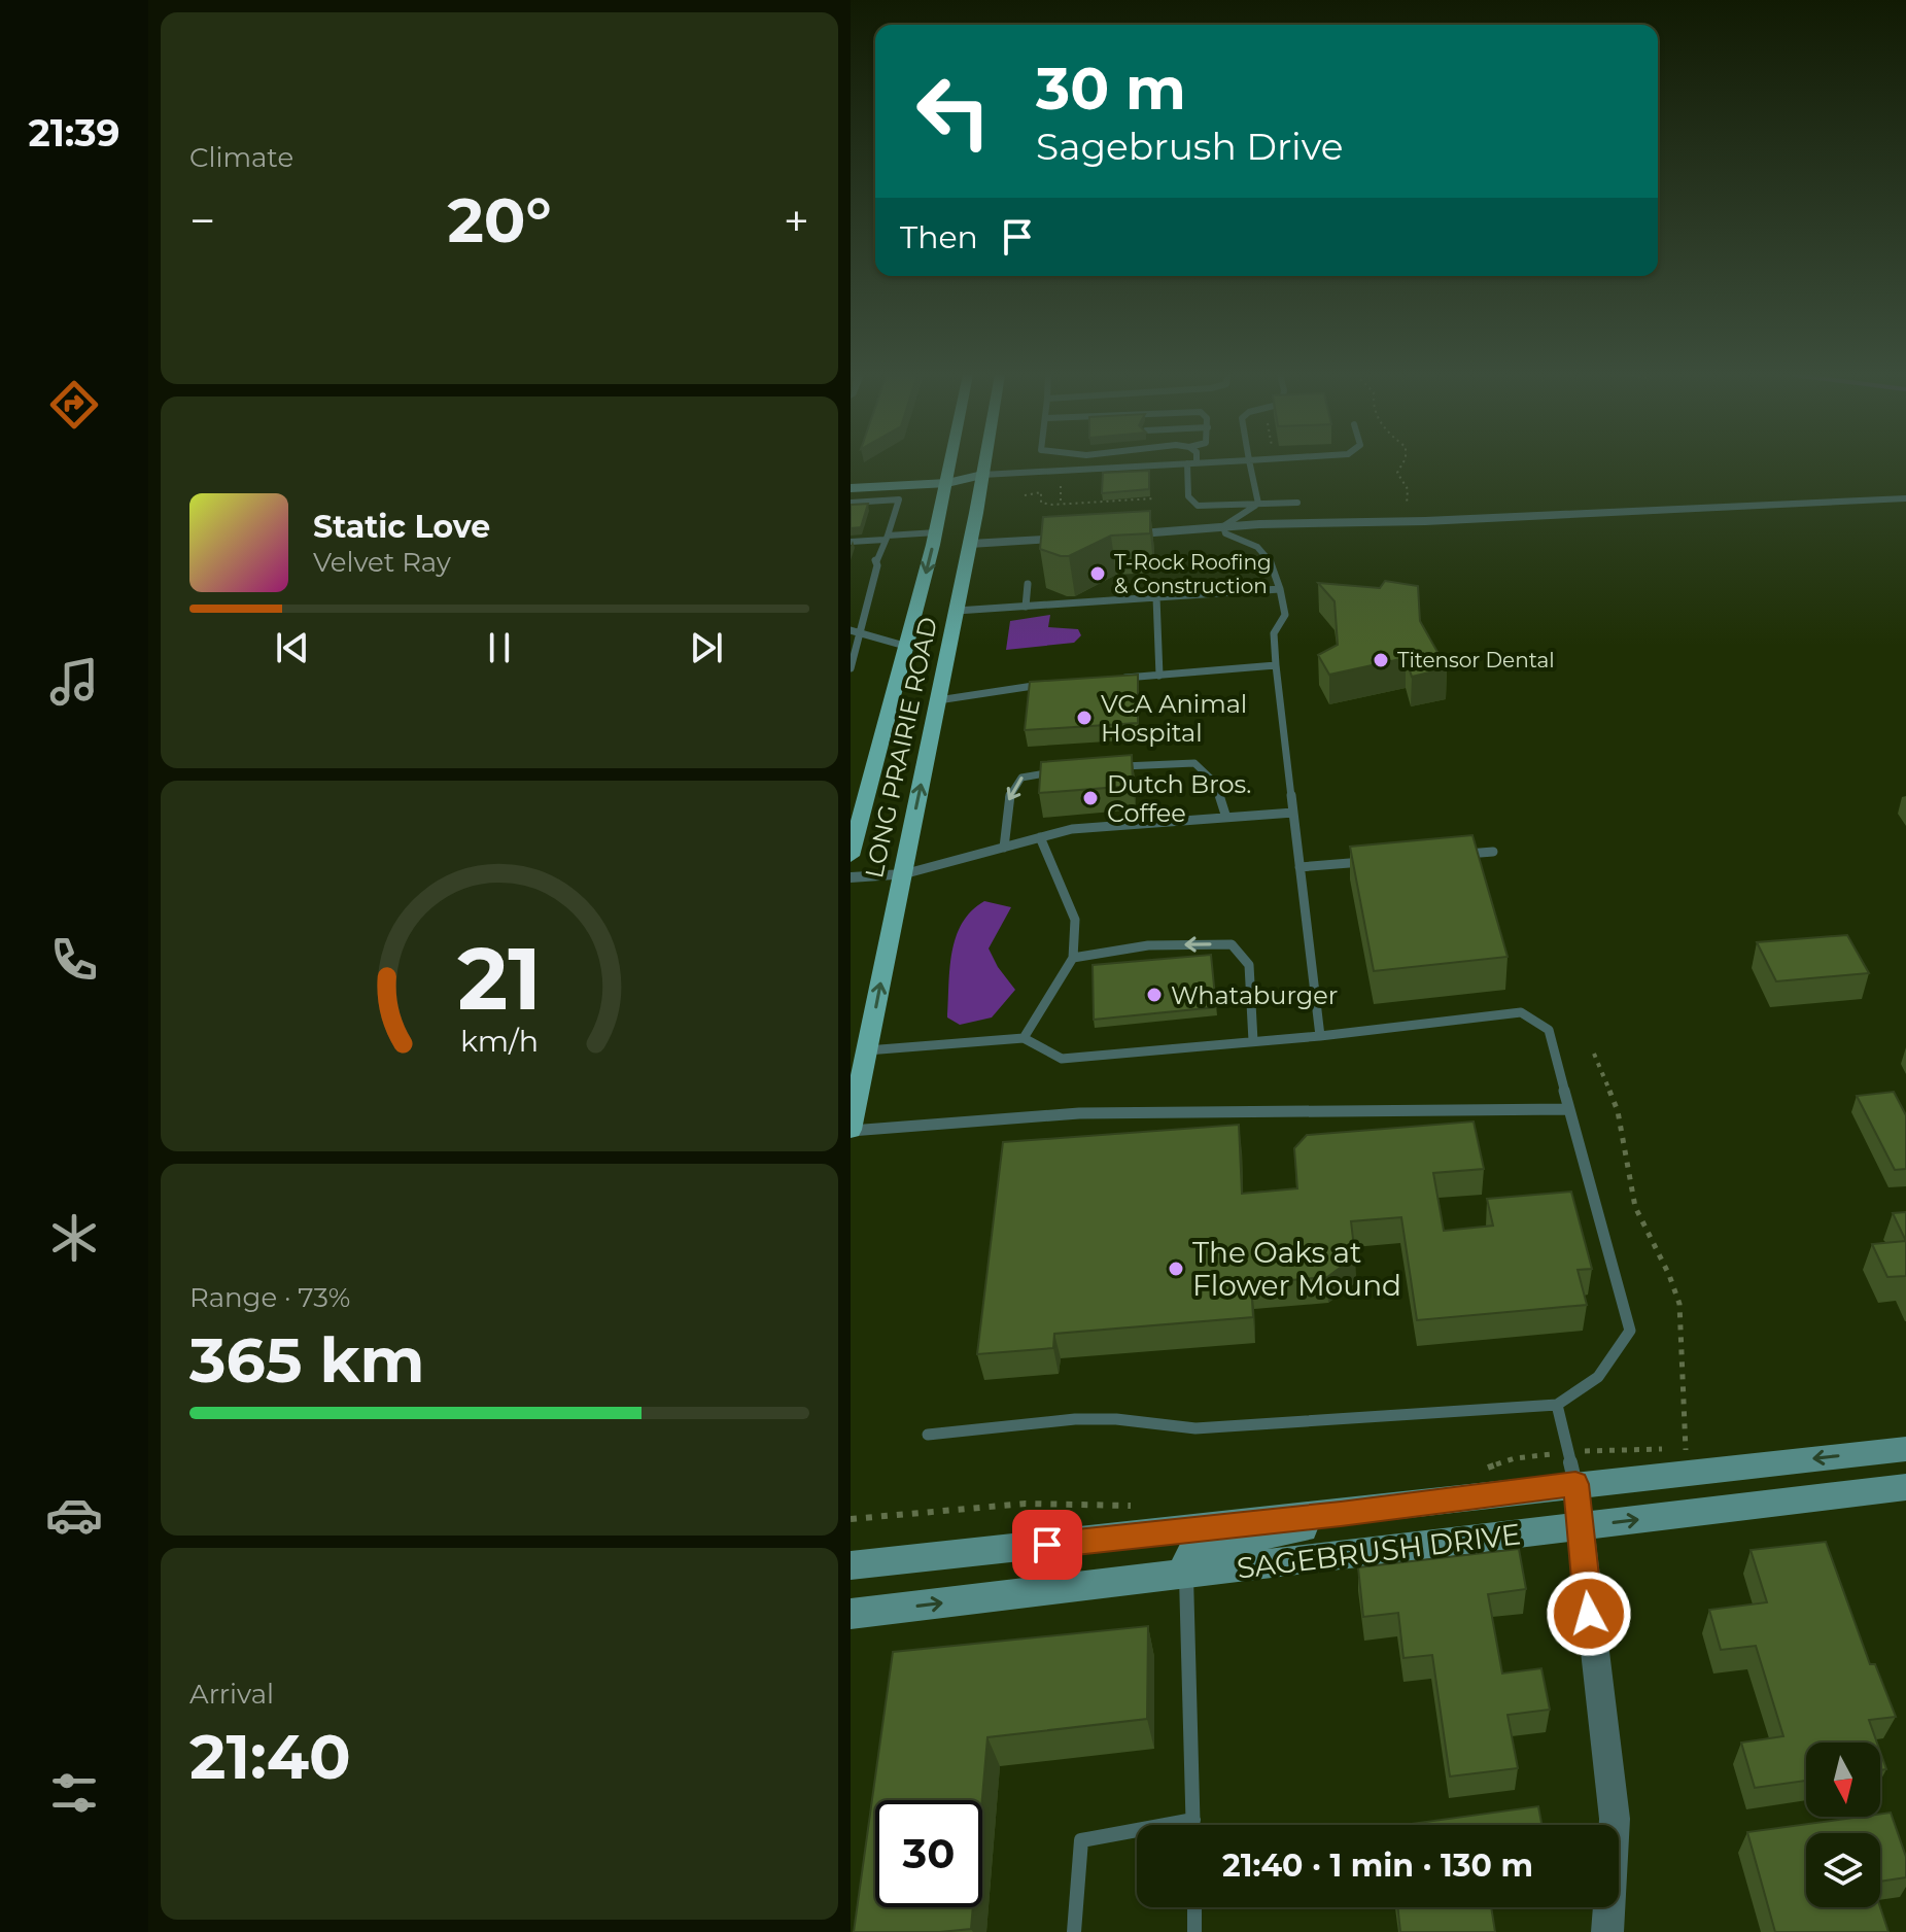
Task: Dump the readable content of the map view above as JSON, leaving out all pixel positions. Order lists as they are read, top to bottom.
{
  "streets": {
    "main road": ["LONG PRAIRIE ROAD"],
    "street": ["SAGEBRUSH DRIVE"]
  },
  "places": [
    "T-Rock Roofing & Construction",
    "Titensor Dental",
    "VCA Animal Hospital",
    "Dutch Bros. Coffee",
    "Whataburger",
    "The Oaks at Flower Mound"
  ],
  "north": "bottom",
  "page": {
    "tabs": "21:39",
    "tile": [
      "Climate",
      ["Range · 73%", "365 km"],
      ["Arrival", "21:40"]
    ],
    "turn": ["30 m", "Sagebrush Drive"],
    "heat": ["−", "20°", "+"],
    "then": "Then",
    "song": ["Static Love", "Velvet Ray"],
    "limit": "30",
    "trip": "21:40 · 1 min · 130 m",
    "gauge": ["21", "km/h"]
  }
}
